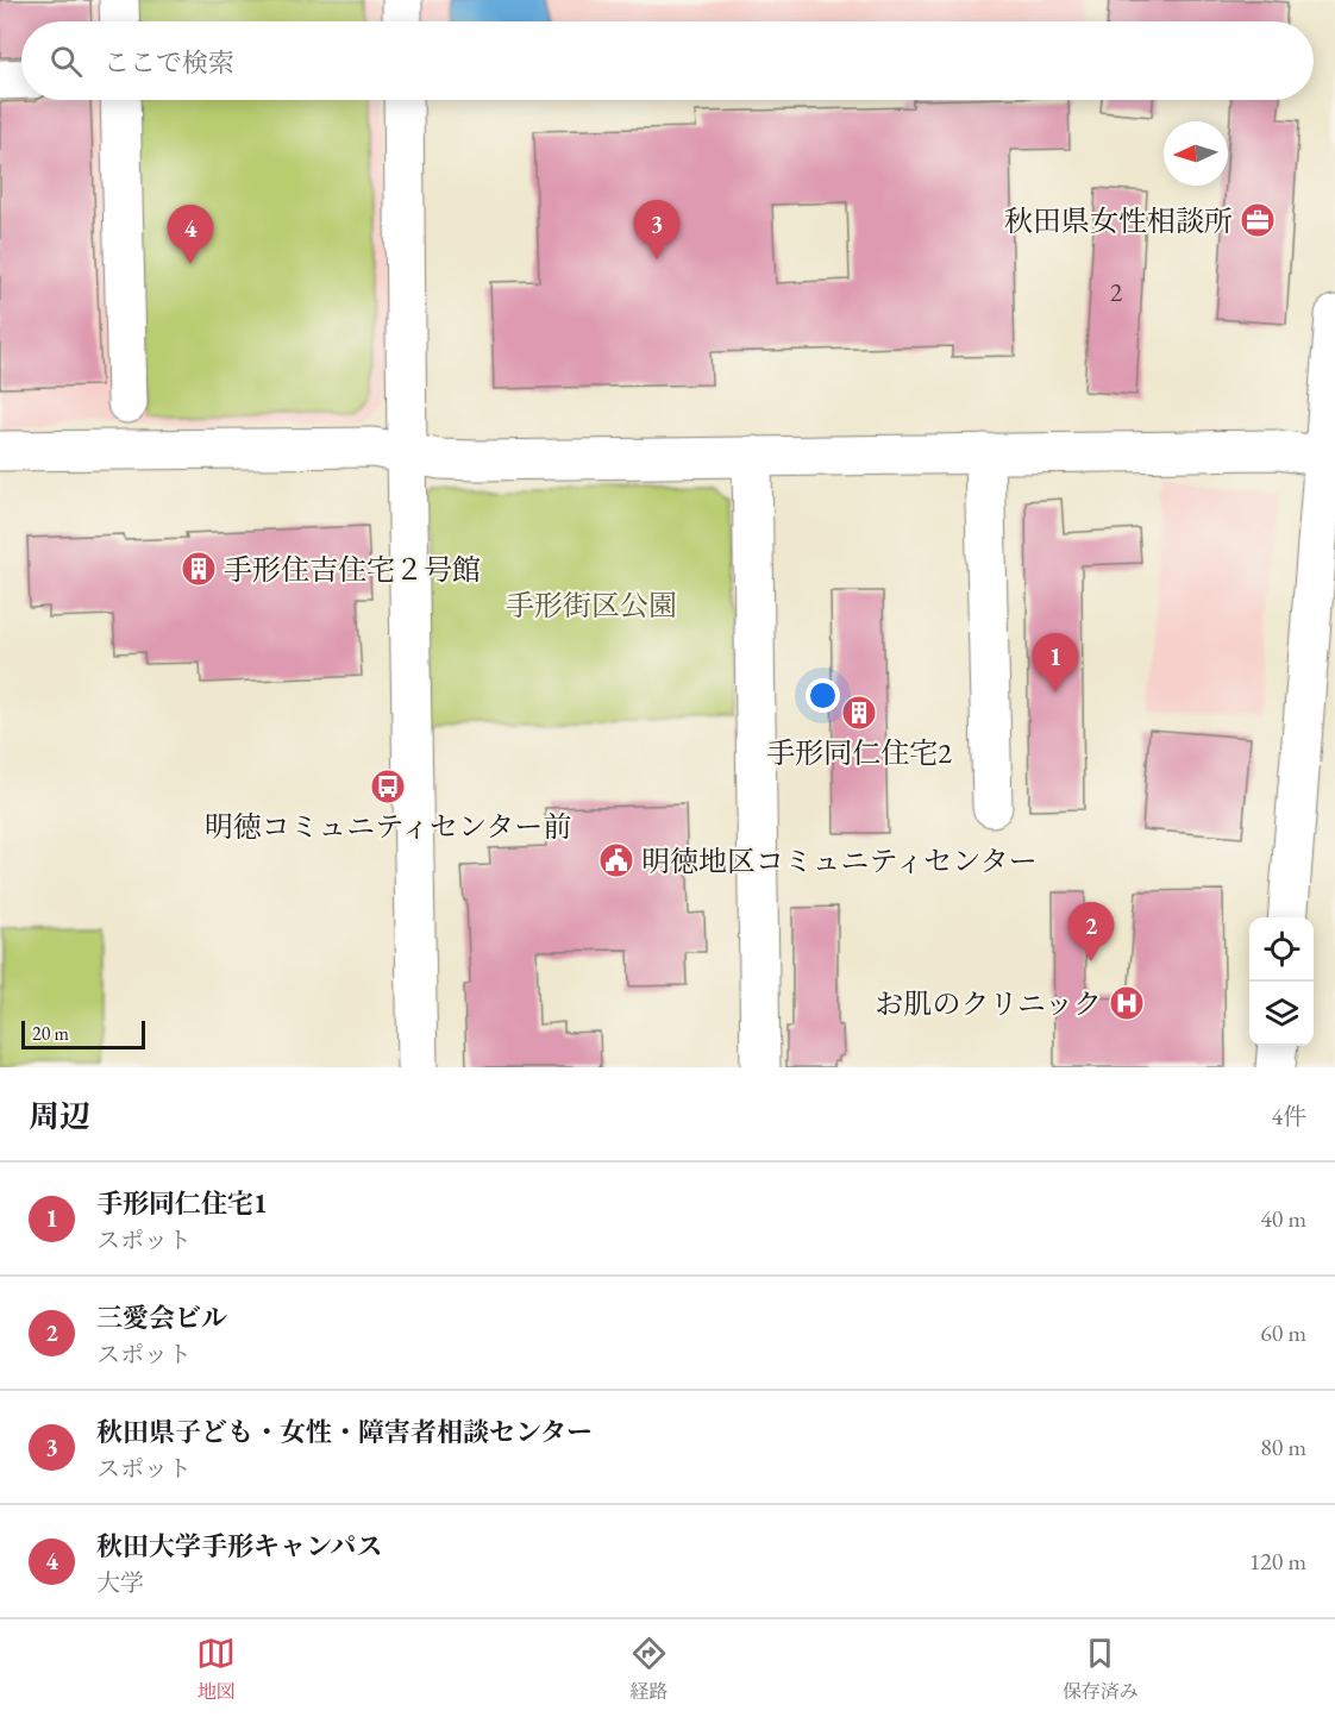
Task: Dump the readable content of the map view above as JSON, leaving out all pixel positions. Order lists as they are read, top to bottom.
{
  "parks": ["手形街区公園"],
  "places": {
    "office": ["秋田県女性相談所"],
    "building": ["手形住吉住宅２号館", "手形同仁住宅2"],
    "bus stop": ["明徳コミュニティセンター前"],
    "public building": ["明徳地区コミュニティセンター"],
    "hospital": ["お肌のクリニック"]
  },
  "house_numbers": ["2"],
  "scale_bar": "20 m",
  "north": "left",
  "page": {
    "search": "ここで検索",
    "pins": [
      "3",
      "4",
      "1",
      "2"
    ],
    "scale": "20 m",
    "heading": ["周辺", "4件"],
    "list": [
      {
        "mark": "1",
        "name": "手形同仁住宅1",
        "note": "スポット",
        "value": "40 m"
      },
      {
        "mark": "2",
        "name": "三愛会ビル",
        "note": "スポット",
        "value": "60 m"
      },
      {
        "mark": "3",
        "name": "秋田県子ども・女性・障害者相談センター",
        "note": "スポット",
        "value": "80 m"
      },
      {
        "mark": "4",
        "name": "秋田大学手形キャンパス",
        "note": "大学",
        "value": "120 m"
      }
    ],
    "nav": ["地図", "経路", "保存済み"]
  }
}
